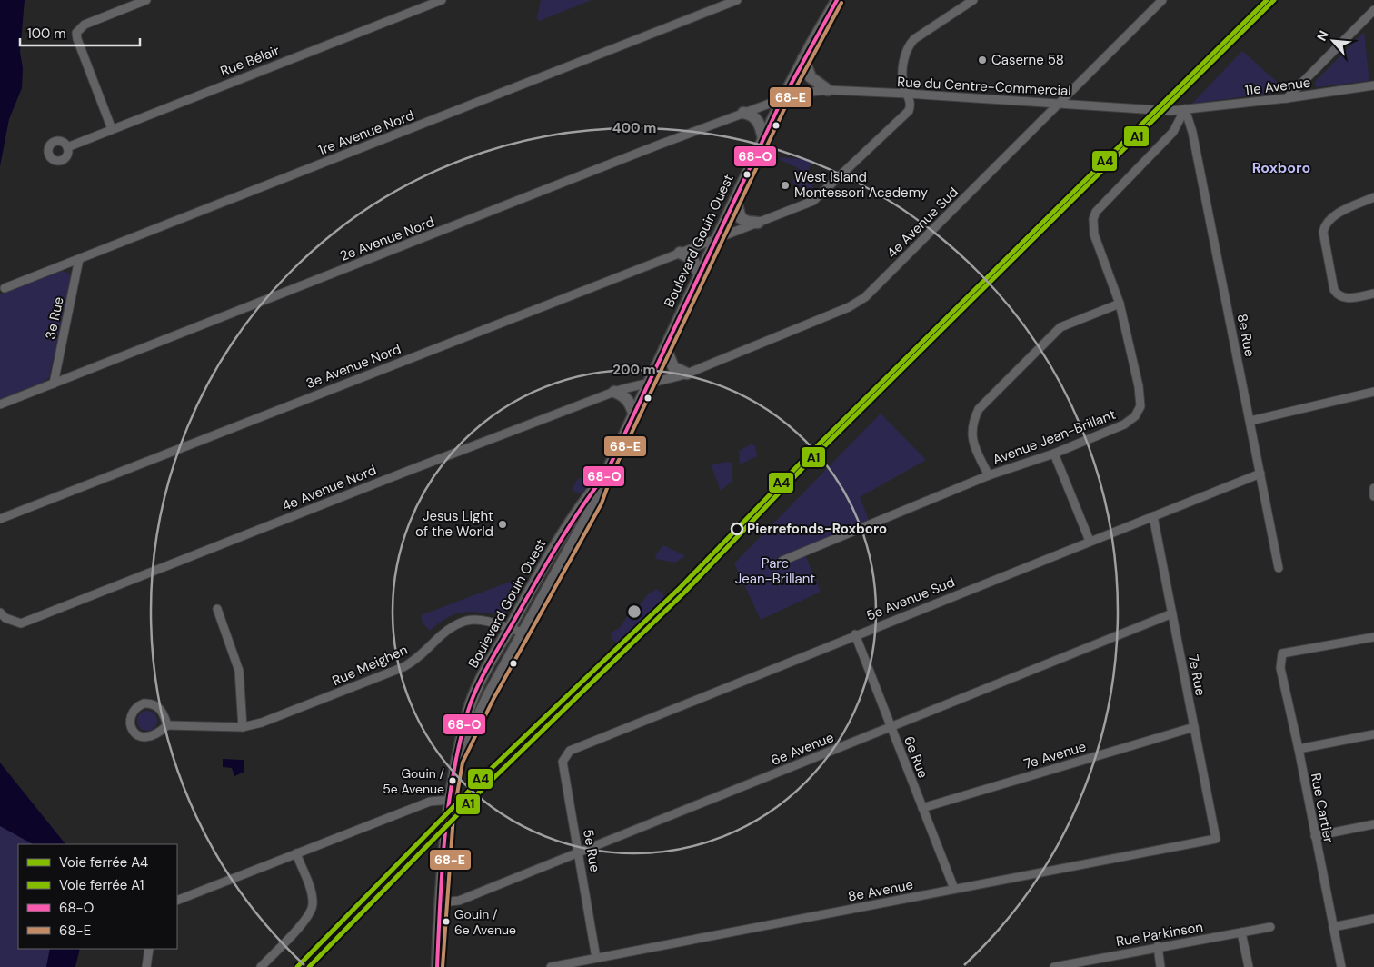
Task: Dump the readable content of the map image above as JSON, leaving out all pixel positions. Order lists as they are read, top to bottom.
{
  "streets": {
    "main road": ["Boulevard Gouin Ouest"],
    "street": [
      "Rue Bélair",
      "Rue du Centre-Commercial",
      "11e Avenue",
      "1re Avenue Nord",
      "4e Avenue Sud",
      "2e Avenue Nord",
      "3e Rue",
      "8e Rue",
      "3e Avenue Nord",
      "Avenue Jean-Brillant",
      "4e Avenue Nord",
      "5e Avenue Sud",
      "Rue Meighen",
      "7e Rue",
      "6e Avenue",
      "7e Avenue",
      "6e Rue",
      "Rue Cartier",
      "5e Rue",
      "8e Avenue",
      "Rue Parkinson"
    ]
  },
  "crossings": [
    ["Rue du Centre-Commercial", "11e Avenue"],
    ["Rue du Centre-Commercial", "4e Avenue Sud"],
    ["Rue du Centre-Commercial", "2e Avenue Nord"],
    ["Rue du Centre-Commercial", "Boulevard Gouin Ouest"],
    ["Rue du Centre-Commercial", "8e Rue"],
    ["Rue du Centre-Commercial", "3e Avenue Nord"],
    ["Rue du Centre-Commercial", "Avenue Jean-Brillant"],
    ["11e Avenue", "8e Rue"],
    ["11e Avenue", "Avenue Jean-Brillant"],
    ["1re Avenue Nord", "3e Rue"],
    ["4e Avenue Sud", "Boulevard Gouin Ouest"],
    ["4e Avenue Sud", "4e Avenue Nord"],
    ["2e Avenue Nord", "Boulevard Gouin Ouest"],
    ["2e Avenue Nord", "3e Rue"],
    ["Boulevard Gouin Ouest", "3e Avenue Nord"],
    ["Boulevard Gouin Ouest", "4e Avenue Nord"],
    ["Boulevard Gouin Ouest", "Rue Meighen"],
    ["Boulevard Gouin Ouest", "6e Avenue"],
    ["8e Rue", "Avenue Jean-Brillant"],
    ["8e Rue", "5e Avenue Sud"],
    ["5e Avenue Sud", "7e Rue"],
    ["5e Avenue Sud", "6e Rue"],
    ["5e Avenue Sud", "5e Rue"],
    ["7e Rue", "6e Avenue"],
    ["7e Rue", "7e Avenue"],
    ["7e Rue", "8e Avenue"],
    ["6e Avenue", "6e Rue"],
    ["6e Avenue", "5e Rue"],
    ["7e Avenue", "6e Rue"],
    ["6e Rue", "8e Avenue"],
    ["5e Rue", "8e Avenue"]
  ],
  "districts": ["Roxboro"],
  "parks": ["Parc Jean-Brillant"],
  "places": [
    "Caserne 58",
    "West Island Montessori Academy",
    "Jesus Light of the World",
    "Pierrefonds-Roxboro",
    "Gouin / 5e Avenue",
    "Gouin / 6e Avenue"
  ],
  "lines": [
    "rail line A4",
    "rail line A1",
    "transit line 68-O",
    "transit line 68-E"
  ],
  "legend": [
    "Voie ferrée A4",
    "Voie ferrée A1",
    "68-O",
    "68-E"
  ],
  "scale_bar": "100 m",
  "north": "top left",
  "rings": ["400 m", "200 m"]
}
